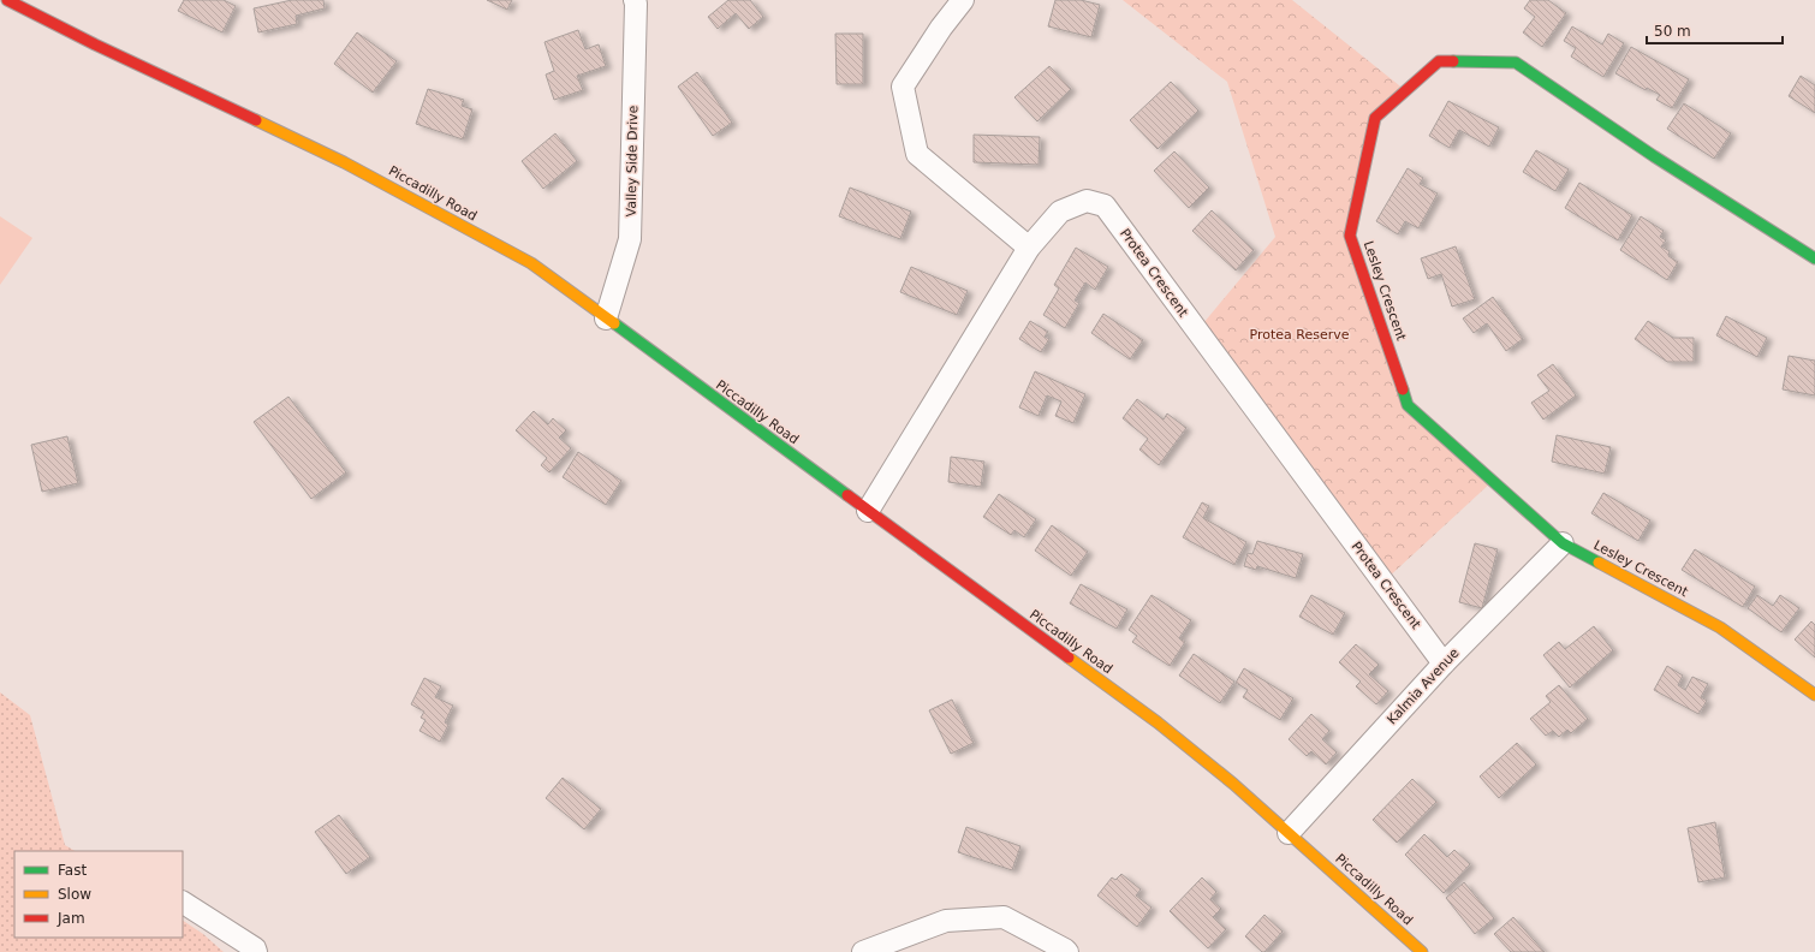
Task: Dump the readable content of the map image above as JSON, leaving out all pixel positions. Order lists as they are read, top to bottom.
{
  "streets": {
    "main road": ["Piccadilly Road", "Lesley Crescent"],
    "street": ["Valley Side Drive", "Protea Crescent", "Kalmia Avenue"]
  },
  "crossings": [
    ["Valley Side Drive", "Piccadilly Road"],
    ["Piccadilly Road", "Protea Crescent"],
    ["Piccadilly Road", "Kalmia Avenue"],
    ["Protea Crescent", "Kalmia Avenue"],
    ["Lesley Crescent", "Kalmia Avenue"]
  ],
  "parks": ["Protea Reserve"],
  "legend": ["Fast", "Slow", "Jam"],
  "scale_bar": "50 m"
}
